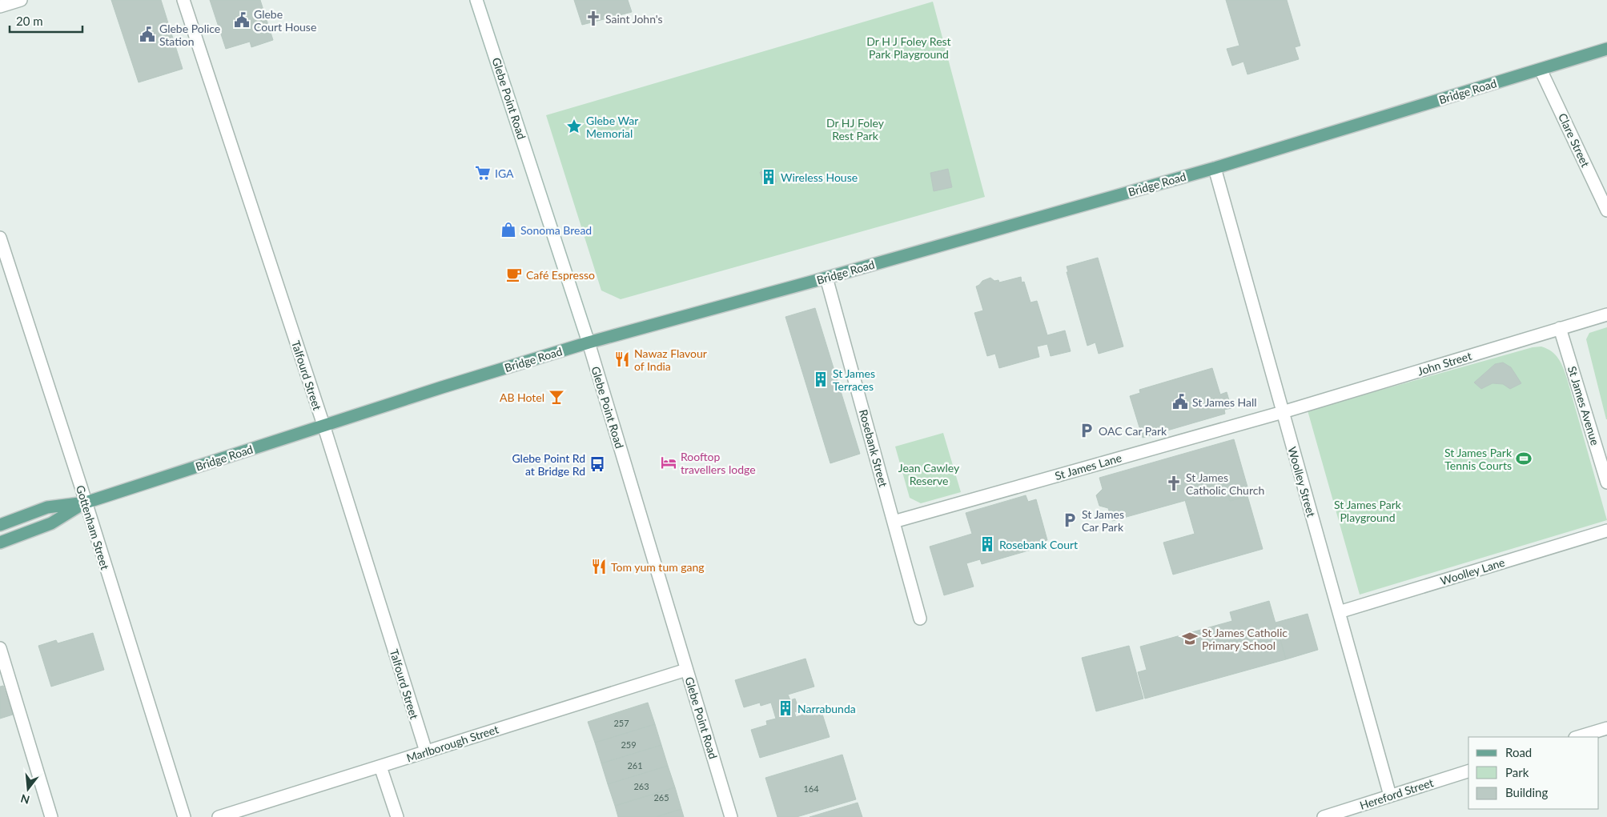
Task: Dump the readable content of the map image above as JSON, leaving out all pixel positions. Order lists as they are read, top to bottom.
{
  "streets": {
    "main road": ["Bridge Road"],
    "street": [
      "Glebe Point Road",
      "Clare Street",
      "John Street",
      "Talfourd Street",
      "St James Avenue",
      "Rosebank Street",
      "St James Lane",
      "Woolley Street",
      "Gottenham Street",
      "Woolley Lane",
      "Marlborough Street",
      "Hereford Street"
    ]
  },
  "crossings": [
    ["Bridge Road", "Glebe Point Road"],
    ["Bridge Road", "Clare Street"],
    ["Bridge Road", "Talfourd Street"],
    ["Bridge Road", "Rosebank Street"],
    ["Bridge Road", "Woolley Street"],
    ["Bridge Road", "Gottenham Street"],
    ["Glebe Point Road", "Marlborough Street"],
    ["John Street", "St James Avenue"],
    ["John Street", "St James Lane"],
    ["John Street", "Woolley Street"],
    ["Talfourd Street", "Marlborough Street"],
    ["Rosebank Street", "St James Lane"],
    ["St James Lane", "Woolley Street"],
    ["Woolley Street", "Woolley Lane"],
    ["Woolley Street", "Hereford Street"]
  ],
  "parks": [
    "Dr H J Foley Rest Park Playground",
    "Dr HJ Foley Rest Park",
    "Jean Cawley Reserve",
    "St James Park Playground"
  ],
  "places": {
    "church": ["Saint John's", "St James Catholic Church"],
    "public building": ["Glebe Court House", "Glebe Police Station", "St James Hall"],
    "place": ["Glebe War Memorial"],
    "supermarket": ["IGA"],
    "building": [
      "Wireless House",
      "St James Terraces",
      "Rosebank Court",
      "Narrabunda"
    ],
    "shop": ["Sonoma Bread"],
    "cafe": ["Café Espresso"],
    "restaurant": ["Nawaz Flavour of India", "Tom yum tum gang"],
    "bar": ["AB Hotel"],
    "parking": ["OAC Car Park", "St James Car Park"],
    "sports": ["St James Park Tennis Courts"],
    "hotel": ["Rooftop travellers lodge"],
    "bus stop": ["Glebe Point Rd at Bridge Rd"],
    "school or university": ["St James Catholic Primary School"]
  },
  "house_numbers": [
    "257",
    "259",
    "261",
    "263",
    "164",
    "265"
  ],
  "legend": ["Road", "Park", "Building"],
  "scale_bar": "20 m",
  "north": "bottom"
}
